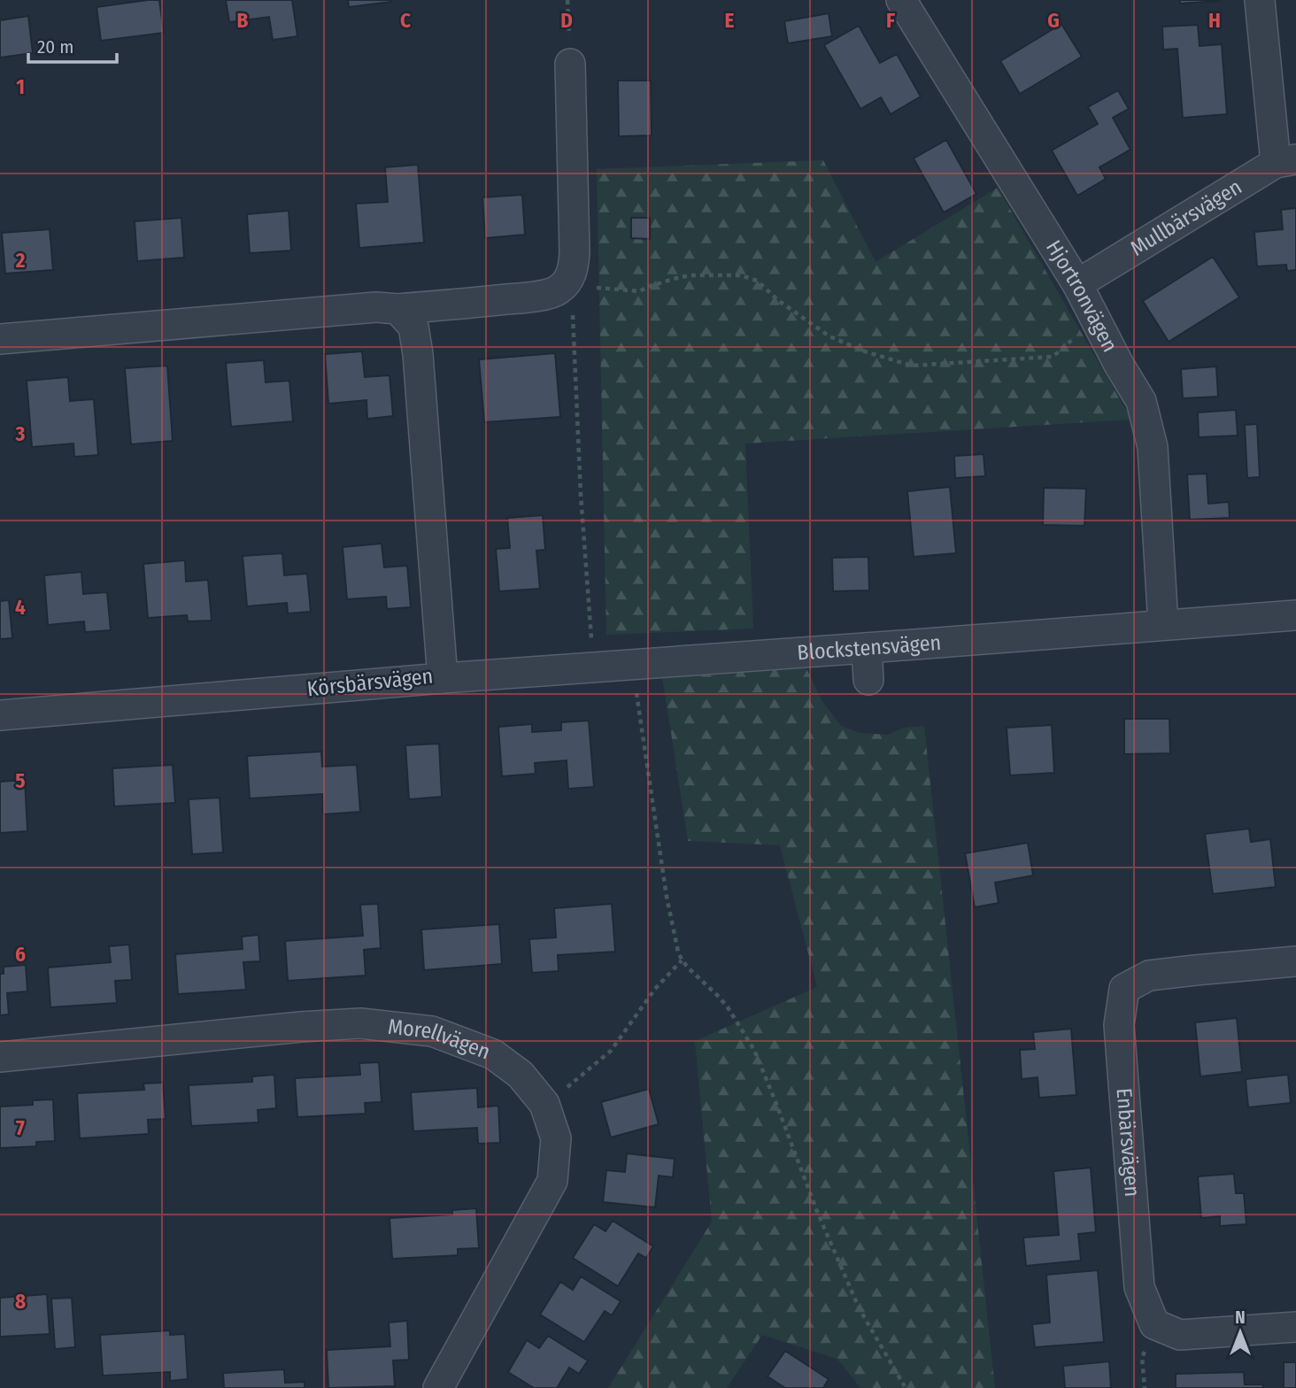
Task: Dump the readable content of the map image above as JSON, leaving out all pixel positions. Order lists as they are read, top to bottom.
{
  "streets": {
    "street": [
      "Mullbärsvägen",
      "Hjortronvägen",
      "Blockstensvägen",
      "Körsbärsvägen",
      "Morellvägen",
      "Enbärsvägen"
    ]
  },
  "crossings": [
    ["Mullbärsvägen", "Hjortronvägen"],
    ["Hjortronvägen", "Blockstensvägen"],
    ["Blockstensvägen", "Körsbärsvägen"]
  ],
  "scale_bar": "20 m",
  "north": "top",
  "grid": {
    "columns": [
      "B",
      "C",
      "D",
      "E",
      "F",
      "G",
      "H"
    ],
    "rows": [
      "1",
      "2",
      "3",
      "4",
      "5",
      "6",
      "7",
      "8"
    ]
  }
}
